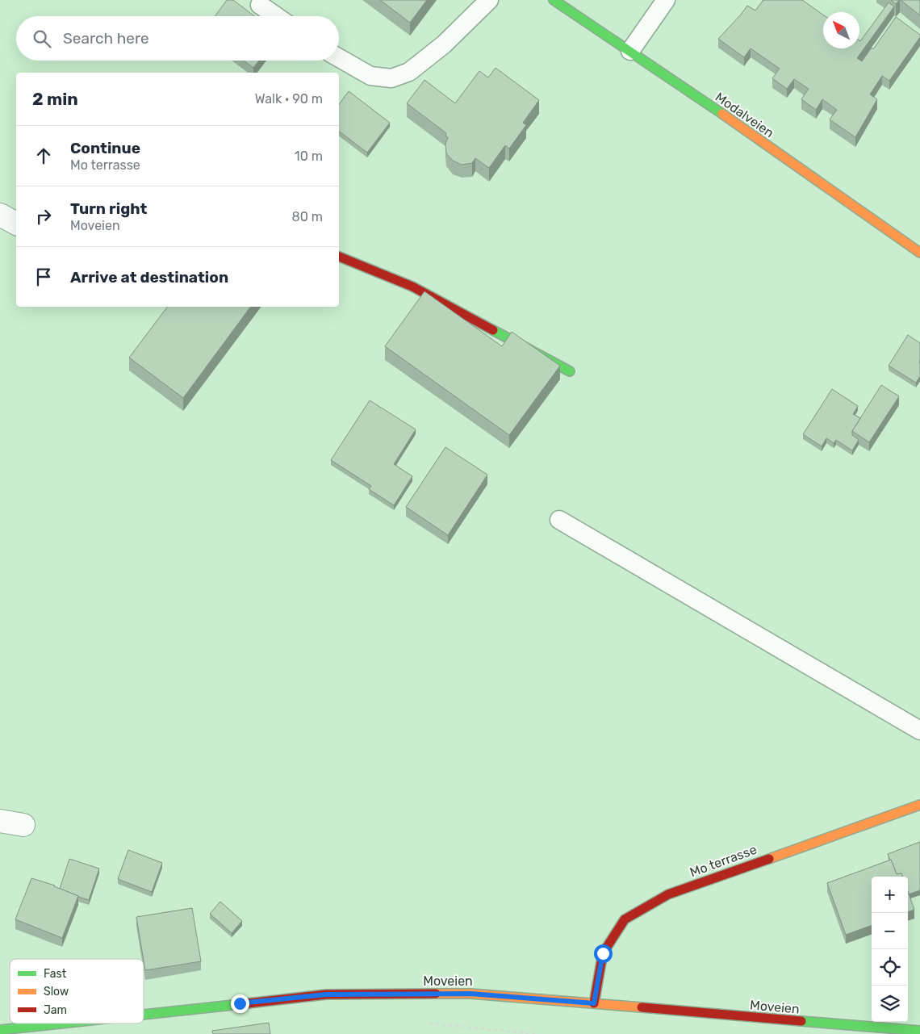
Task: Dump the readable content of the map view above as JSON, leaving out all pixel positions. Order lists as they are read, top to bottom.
{
  "streets": {
    "street": ["Modalveien", "Mo terrasse", "Moveien"]
  },
  "crossings": [
    ["Mo terrasse", "Moveien"]
  ],
  "legend": ["Fast", "Slow", "Jam"],
  "north": "top left",
  "page": {
    "search": "Search here",
    "heading": ["2 min", "Walk · 90 m"],
    "list": [
      ["Continue", "Mo terrasse", "10 m"],
      ["Turn right", "Moveien", "80 m"],
      "Arrive at destination"
    ],
    "map_buttons": ["+", "−"]
  }
}
